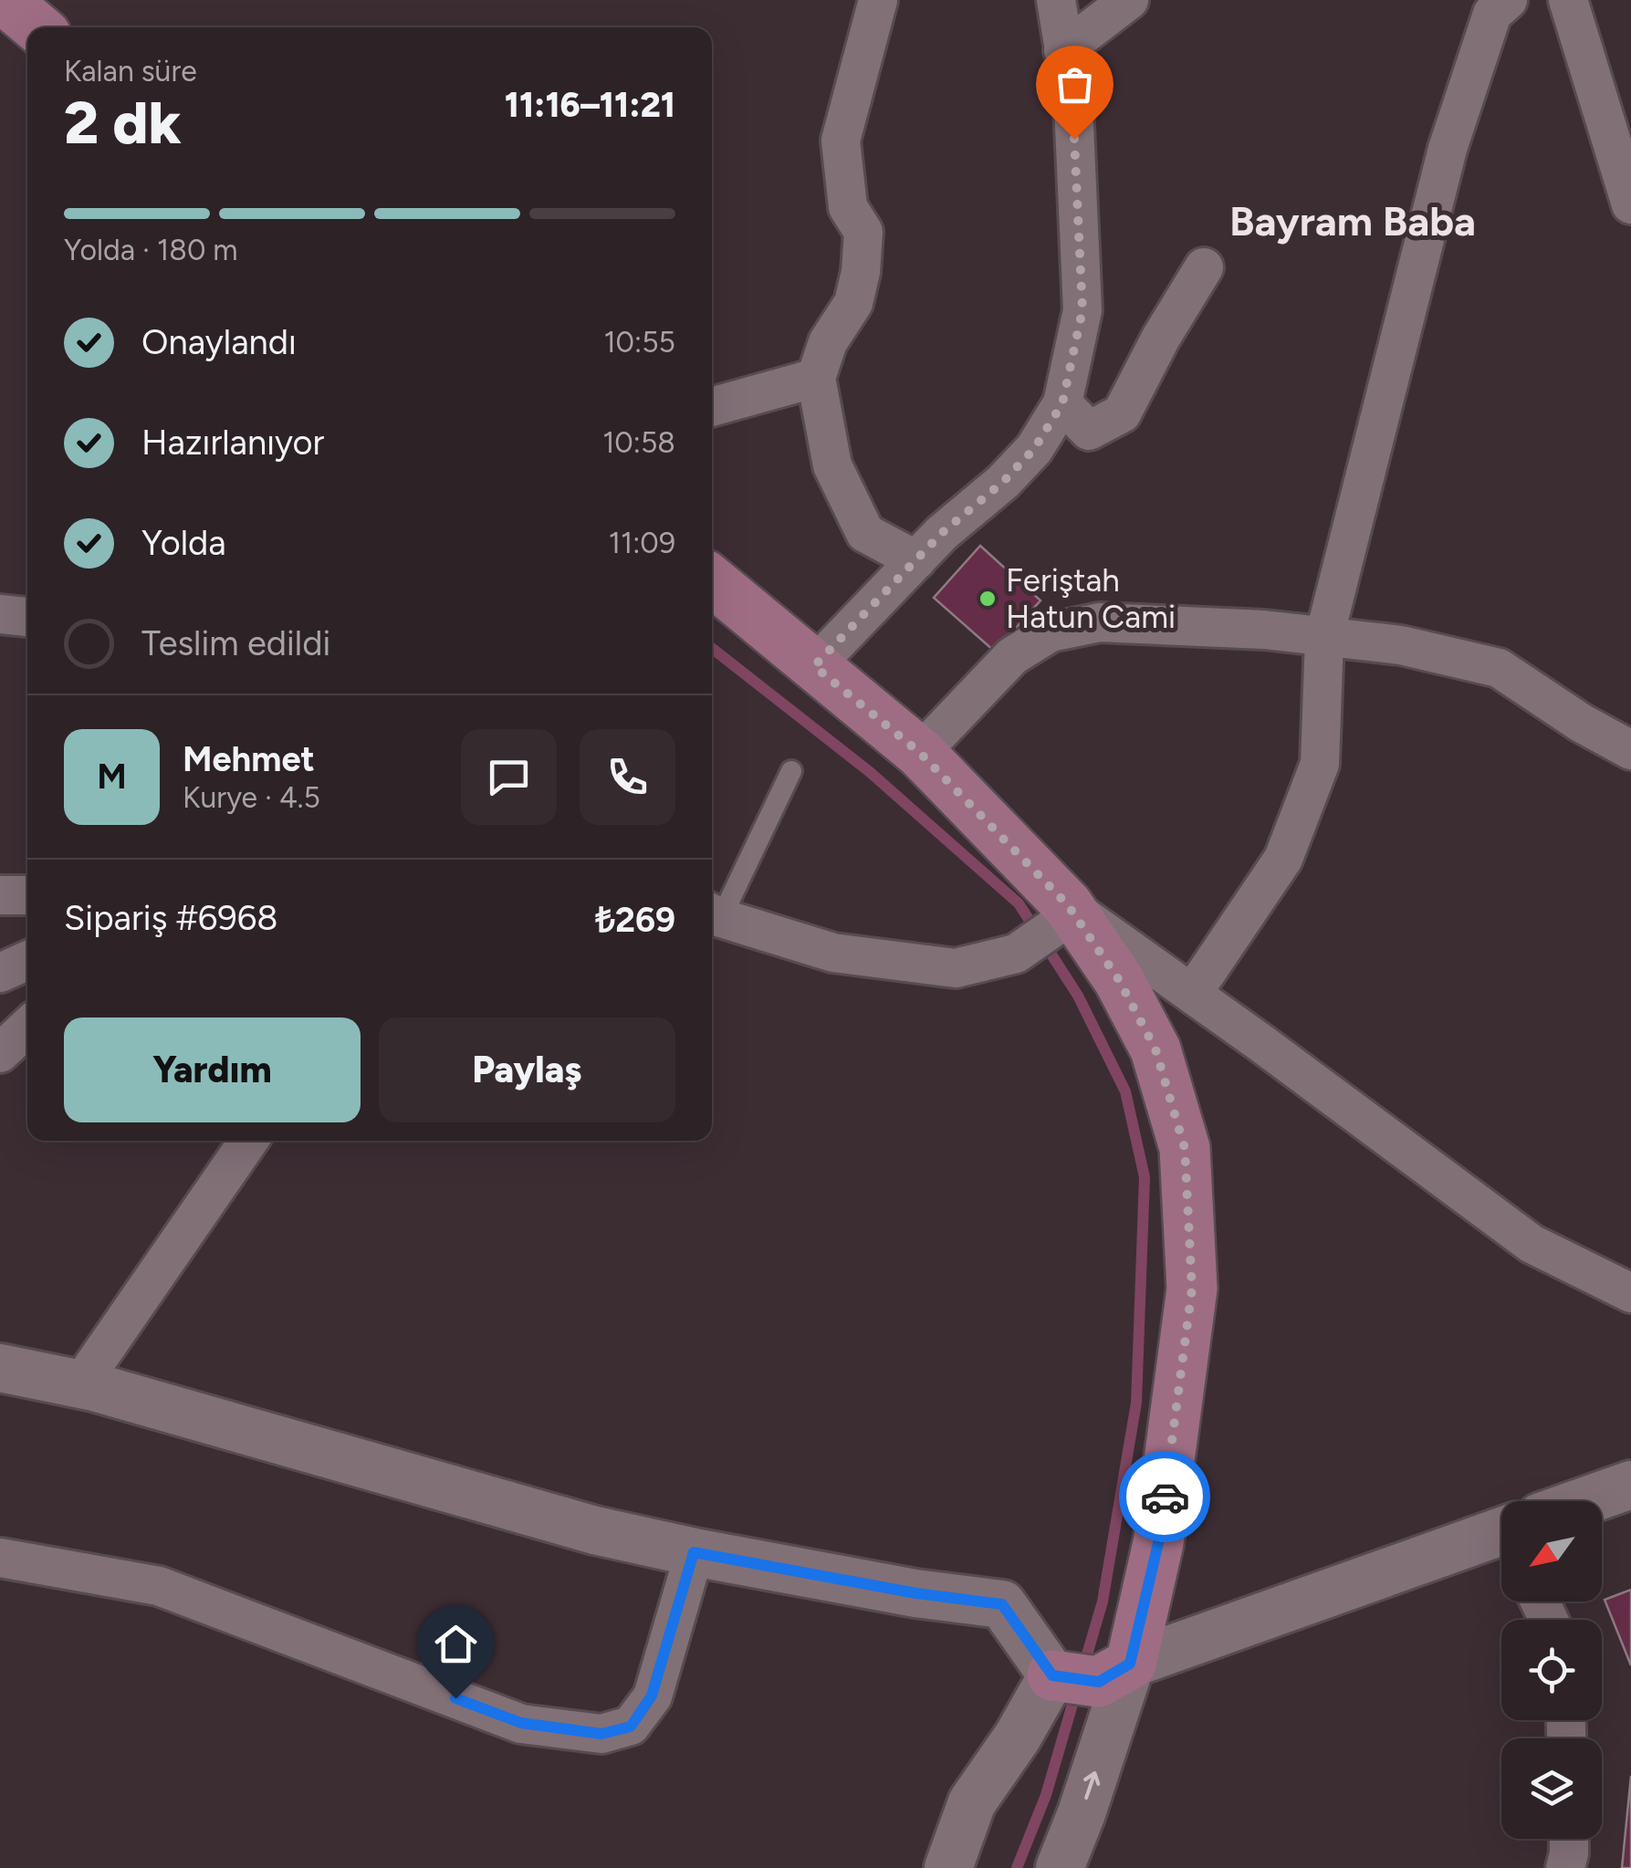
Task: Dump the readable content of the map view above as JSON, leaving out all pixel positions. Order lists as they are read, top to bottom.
{
  "districts": ["Bayram Baba"],
  "places": ["Feriştah Hatun Cami"],
  "north": "bottom left",
  "page": {
    "heading": ["2 dk", "Kalan süre", "11:16–11:21"],
    "panel": [
      "Mehmet",
      "Kurye · 4.5",
      "Sipariş #6968",
      "₺269"
    ],
    "bar": "Yolda · 180 m",
    "list": [
      ["Onaylandı", "10:55"],
      ["Hazırlanıyor", "10:58"],
      ["Yolda", "11:09"],
      "Teslim edildi"
    ],
    "round": "M",
    "buttons": ["Yardım", "Paylaş"]
  }
}
